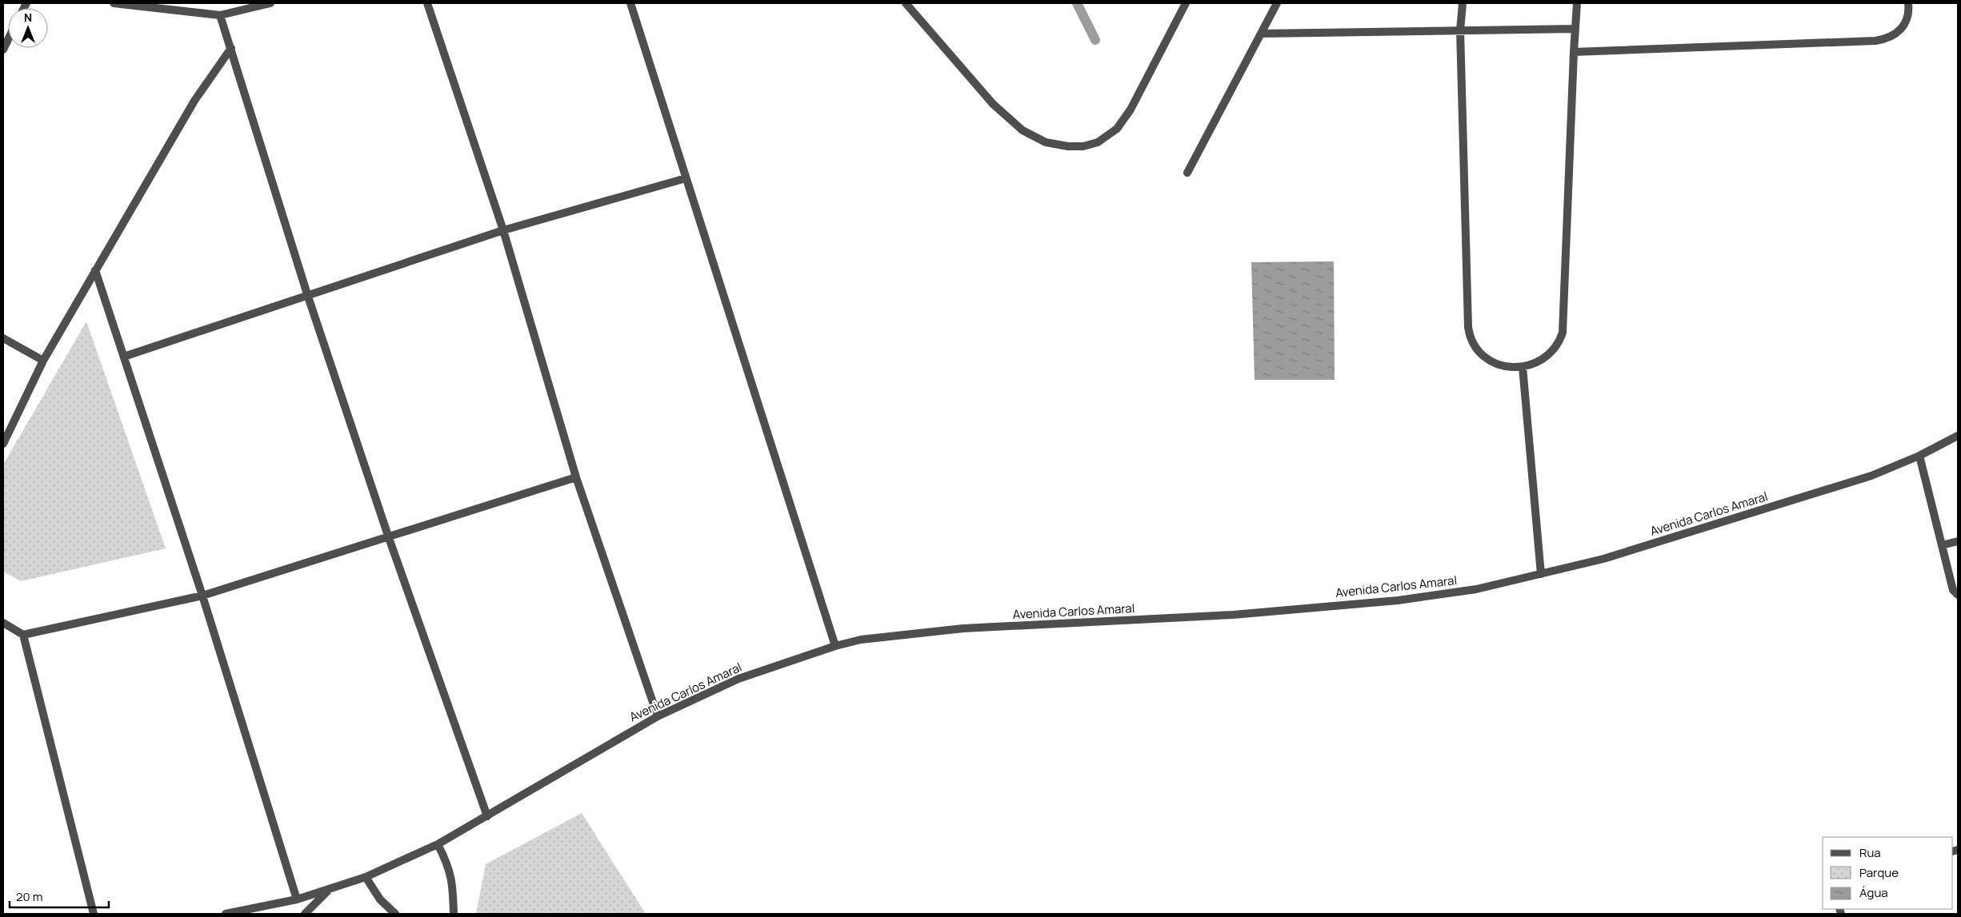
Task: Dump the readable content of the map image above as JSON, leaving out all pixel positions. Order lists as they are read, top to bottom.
{
  "streets": {
    "street": ["Avenida Carlos Amaral"]
  },
  "legend": ["Rua", "Parque", "Água"],
  "scale_bar": "20 m",
  "north": "top"
}
